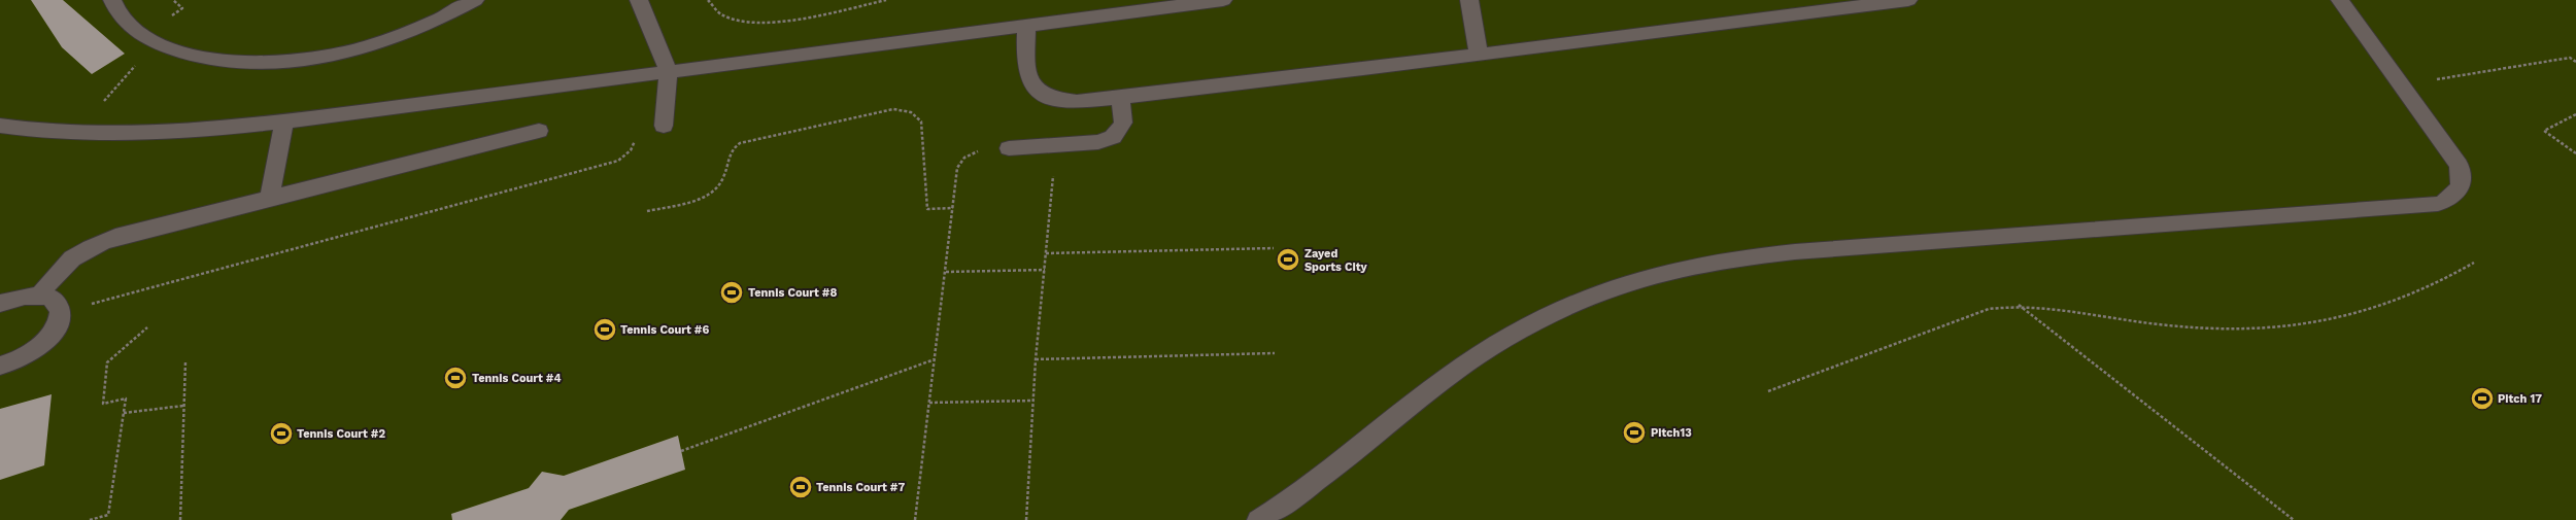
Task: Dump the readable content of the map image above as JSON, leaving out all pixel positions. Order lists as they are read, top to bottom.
{
  "places": {
    "sports": [
      "Zayed Sports City",
      "Tennis Court #8",
      "Tennis Court #6",
      "Tennis Court #4",
      "Pitch 17",
      "Pitch13",
      "Tennis Court #2",
      "Tennis Court #7"
    ]
  }
}
